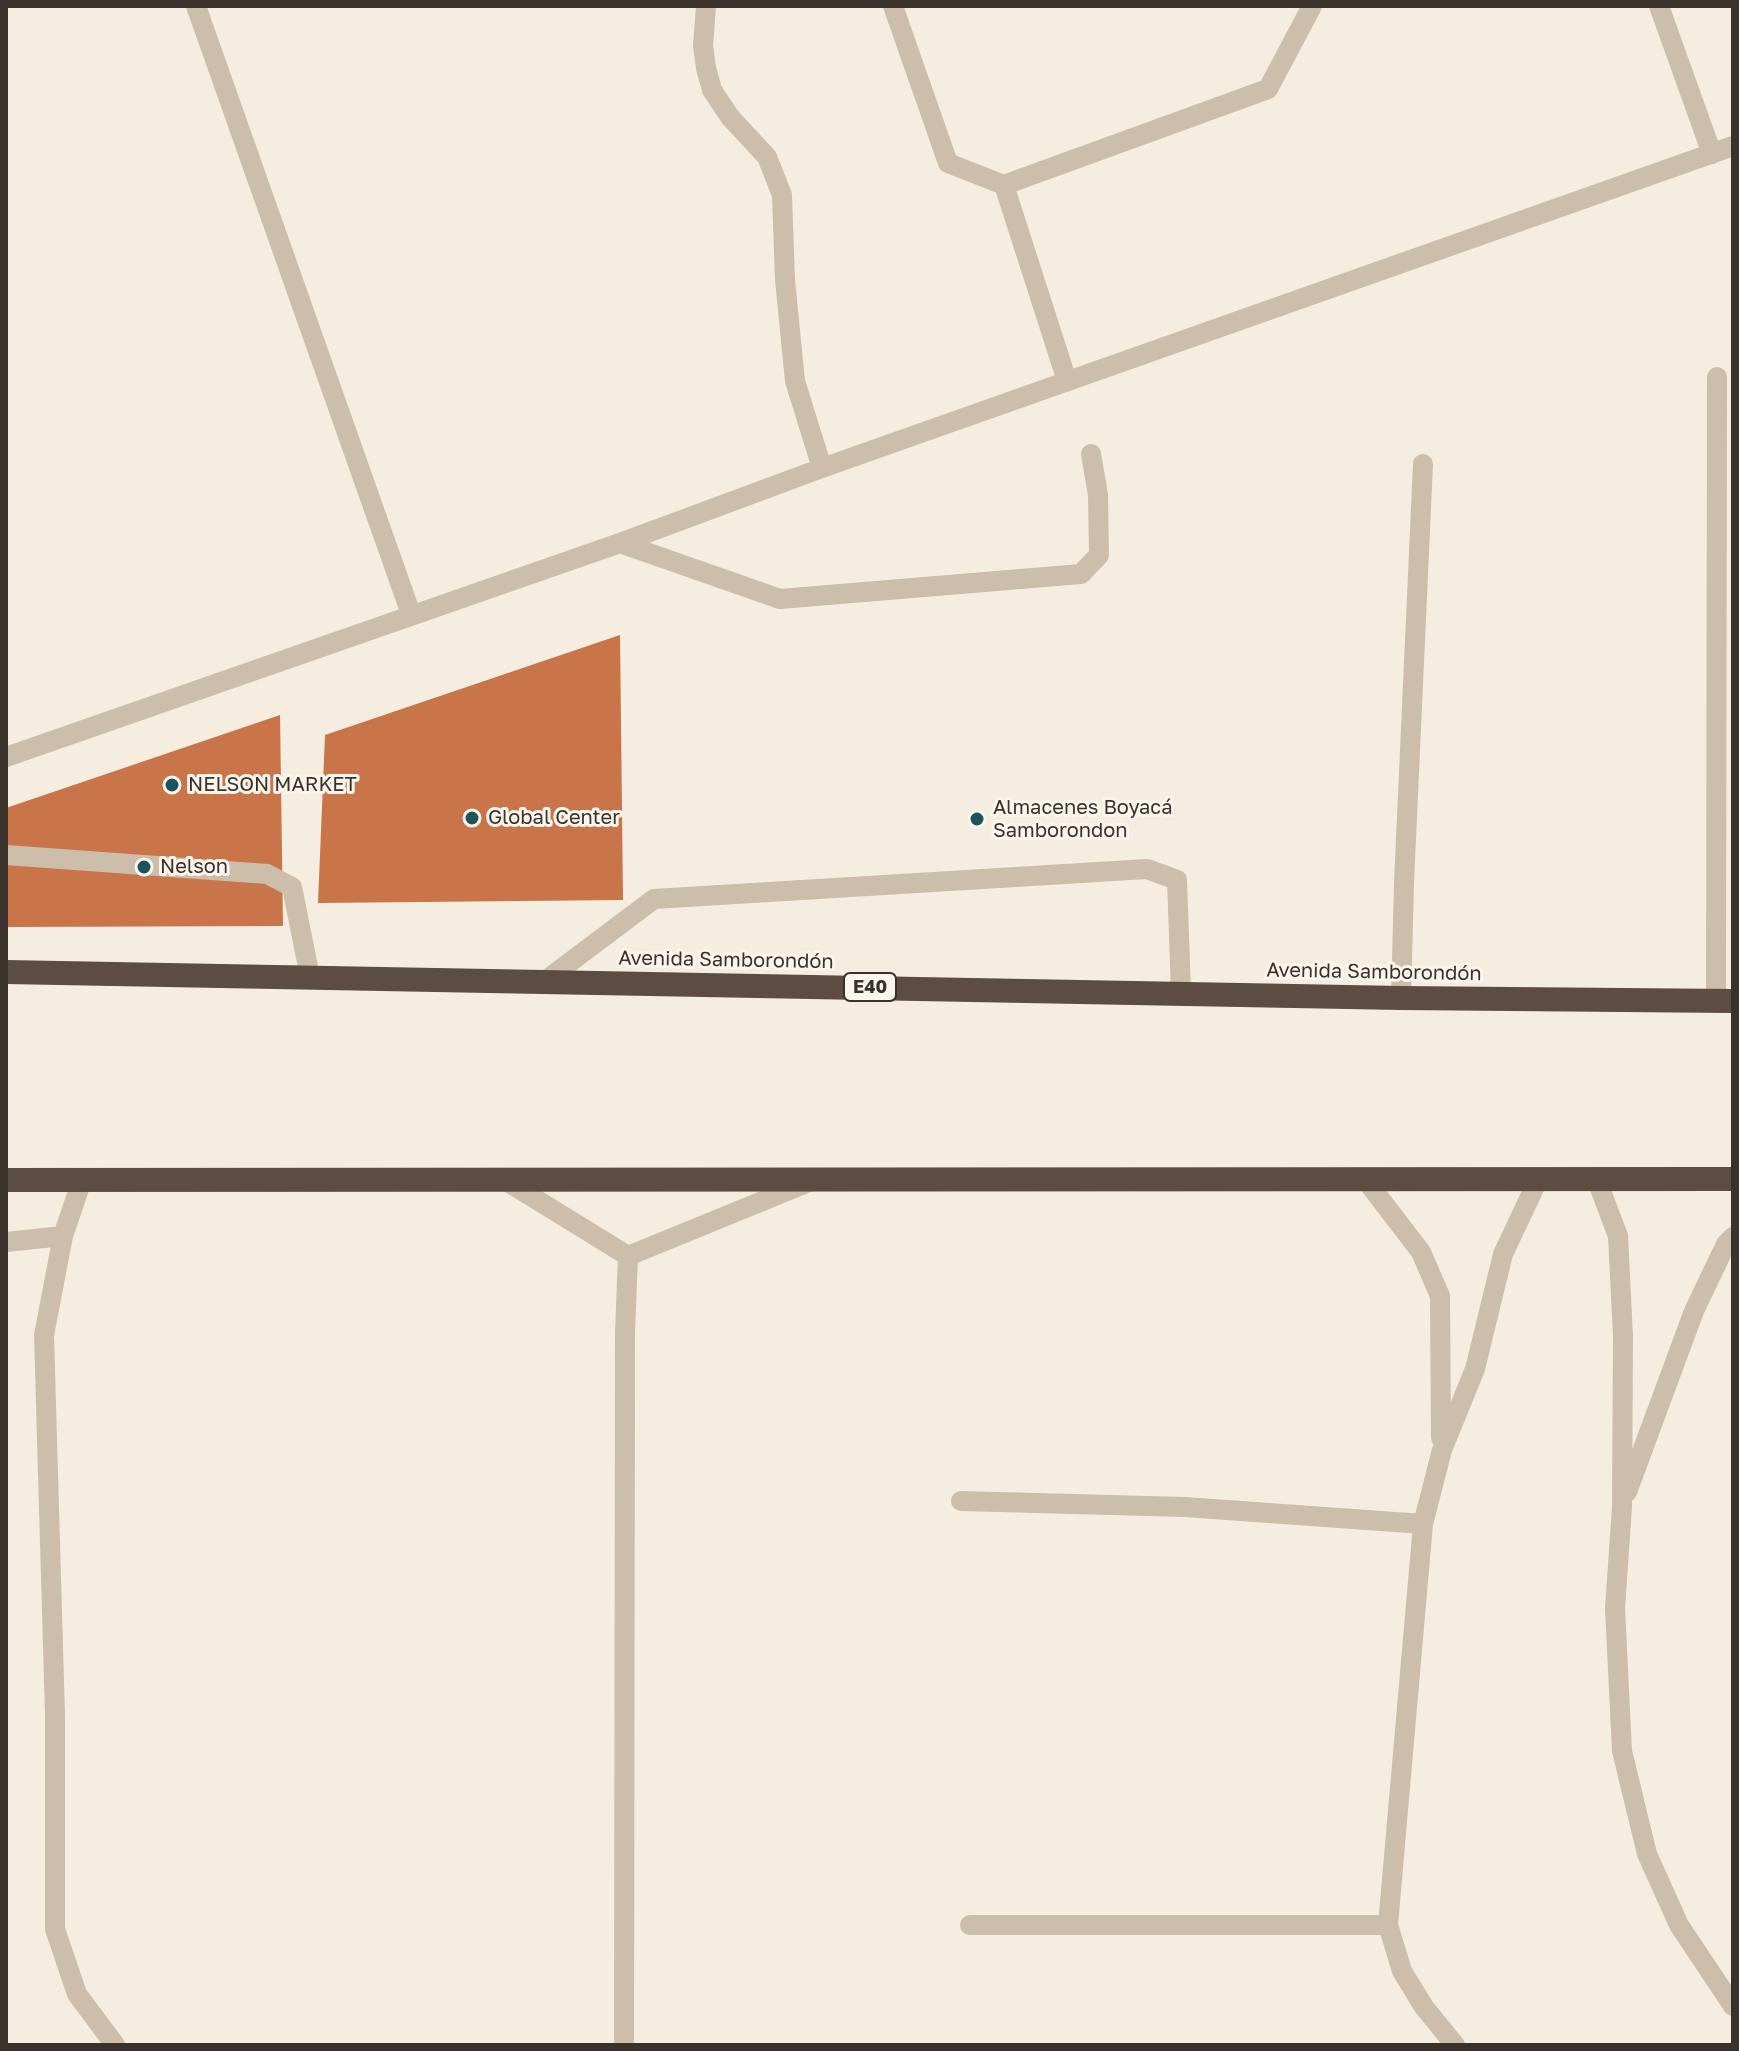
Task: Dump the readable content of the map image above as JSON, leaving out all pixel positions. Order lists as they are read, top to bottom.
{
  "streets": {
    "highway": ["Avenida Samborondón", "E40"]
  },
  "places": [
    "NELSON MARKET",
    "Global Center",
    "Almacenes Boyacá Samborondon",
    "Nelson"
  ]
}
